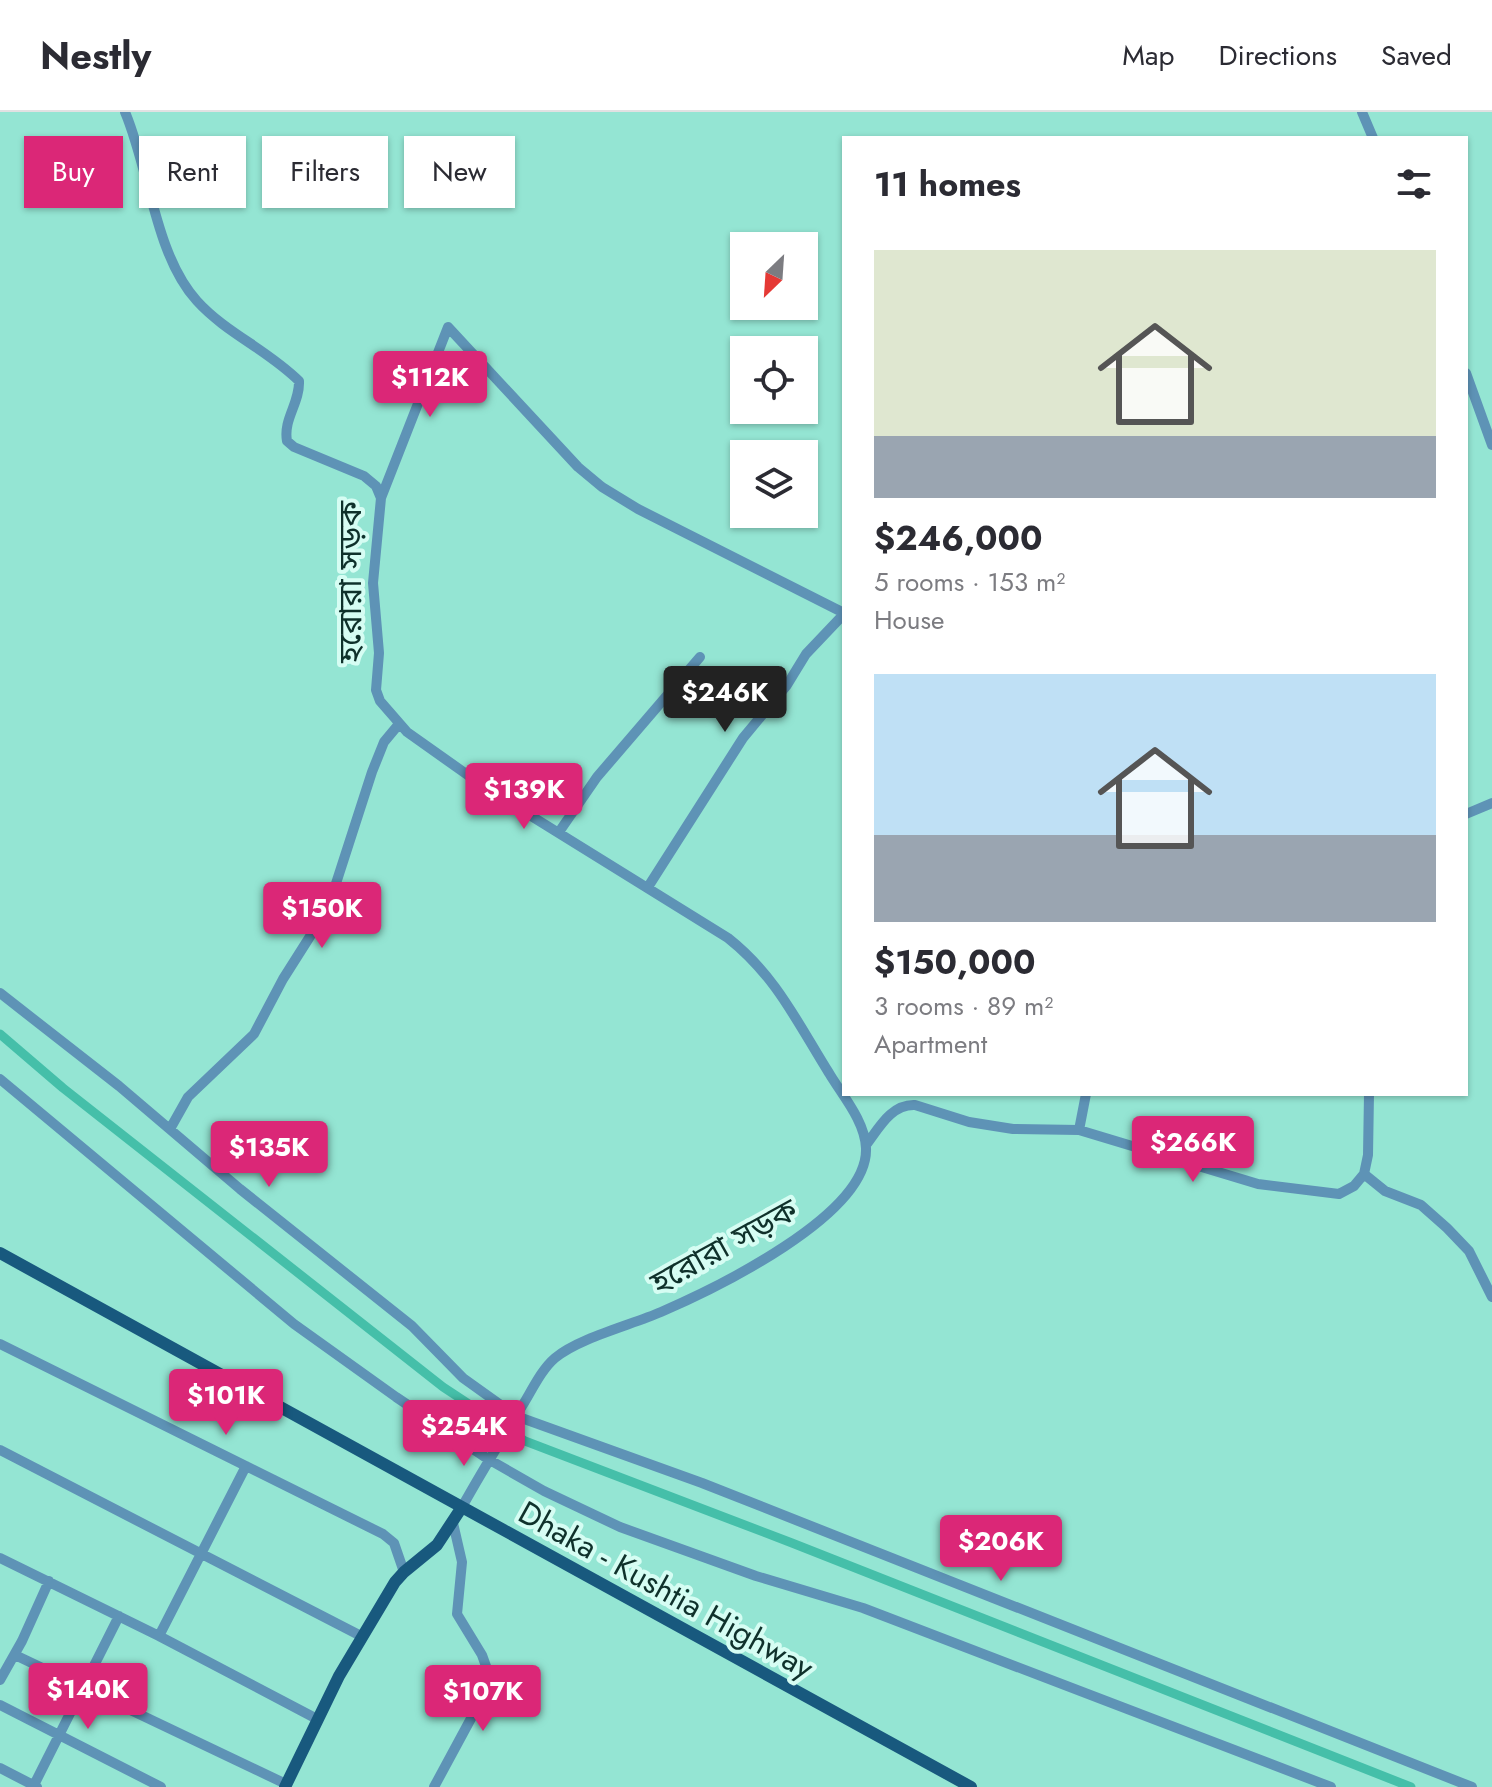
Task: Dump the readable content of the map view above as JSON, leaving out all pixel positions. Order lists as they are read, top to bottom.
{
  "streets": {
    "main road": ["Dhaka - Kushtia Highway"],
    "street": ["হরোরা সড়ক"]
  },
  "crossings": [
    ["হরোরা সড়ক", "Dhaka - Kushtia Highway"]
  ],
  "north": "bottom left",
  "page": {
    "header": "Nestly",
    "nav": ["Map", "Directions", "Saved"],
    "chip": [
      "Buy",
      "Rent",
      "Filters",
      "New"
    ],
    "heading": "11 homes",
    "list": [
      {
        "name": "$246,000",
        "note": "5 rooms · 153 m² · House"
      },
      {
        "name": "$150,000",
        "note": "3 rooms · 89 m² · Apartment"
      }
    ],
    "price": [
      "$112K",
      "$246K",
      "$139K",
      "$150K",
      "$266K",
      "$135K",
      "$101K",
      "$254K",
      "$206K",
      "$140K",
      "$107K"
    ]
  }
}
